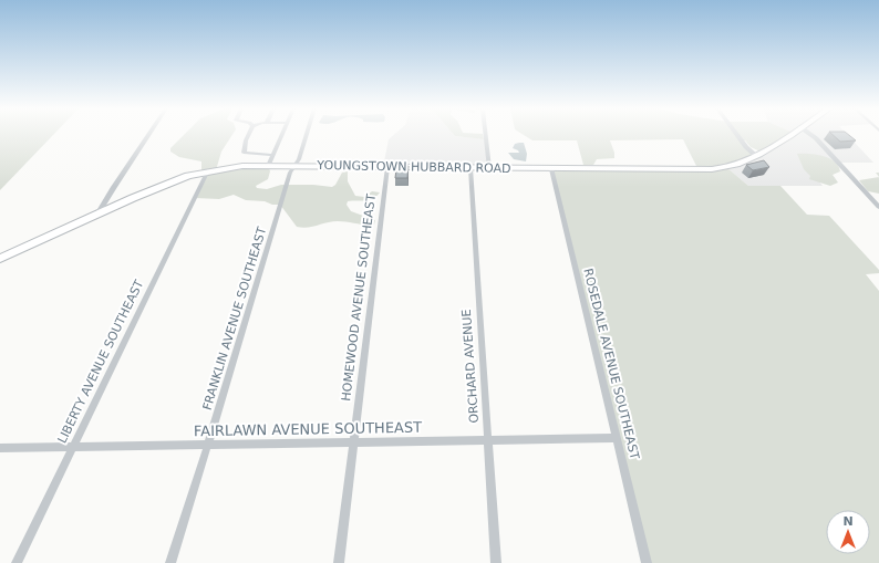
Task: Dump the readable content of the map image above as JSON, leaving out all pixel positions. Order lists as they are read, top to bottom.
{
  "streets": {
    "main road": ["YOUNGSTOWN HUBBARD ROAD"],
    "street": [
      "HOMEWOOD AVENUE SOUTHEAST",
      "FRANKLIN AVENUE SOUTHEAST",
      "LIBERTY AVENUE SOUTHEAST",
      "ROSEDALE AVENUE SOUTHEAST",
      "ORCHARD AVENUE",
      "FAIRLAWN AVENUE SOUTHEAST"
    ]
  },
  "crossings": [
    ["YOUNGSTOWN HUBBARD ROAD", "HOMEWOOD AVENUE SOUTHEAST"],
    ["YOUNGSTOWN HUBBARD ROAD", "FRANKLIN AVENUE SOUTHEAST"],
    ["YOUNGSTOWN HUBBARD ROAD", "LIBERTY AVENUE SOUTHEAST"],
    ["YOUNGSTOWN HUBBARD ROAD", "ROSEDALE AVENUE SOUTHEAST"],
    ["YOUNGSTOWN HUBBARD ROAD", "ORCHARD AVENUE"],
    ["HOMEWOOD AVENUE SOUTHEAST", "FAIRLAWN AVENUE SOUTHEAST"],
    ["FRANKLIN AVENUE SOUTHEAST", "FAIRLAWN AVENUE SOUTHEAST"],
    ["LIBERTY AVENUE SOUTHEAST", "FAIRLAWN AVENUE SOUTHEAST"],
    ["ROSEDALE AVENUE SOUTHEAST", "FAIRLAWN AVENUE SOUTHEAST"],
    ["ORCHARD AVENUE", "FAIRLAWN AVENUE SOUTHEAST"]
  ],
  "north": "top"
}
